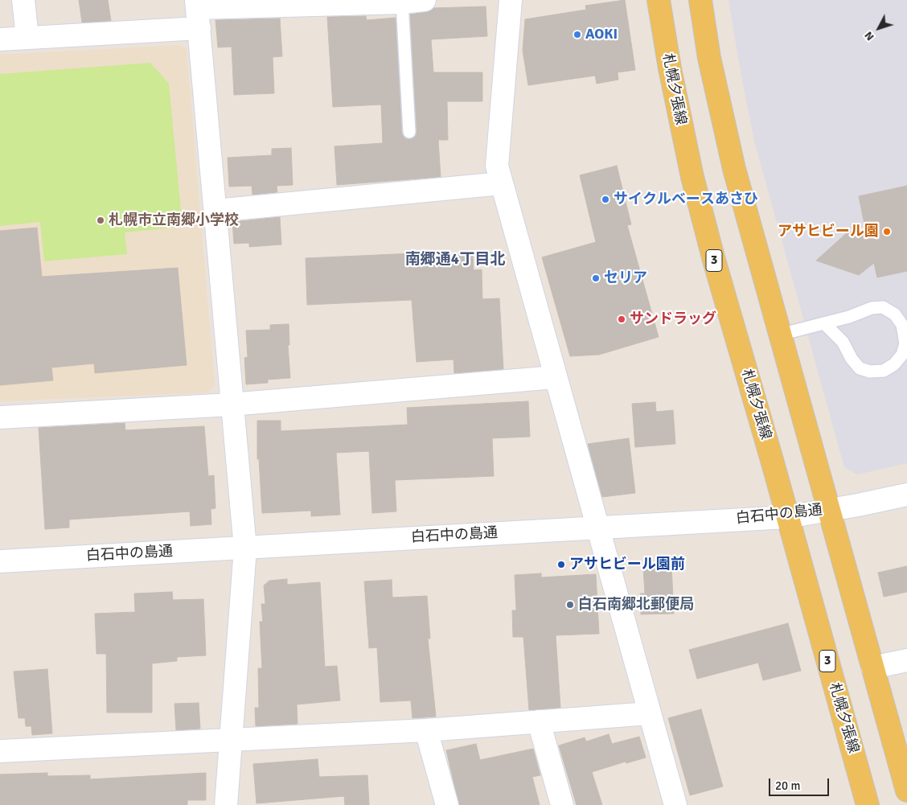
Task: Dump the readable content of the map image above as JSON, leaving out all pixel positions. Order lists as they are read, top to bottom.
{
  "streets": {
    "main road": ["札幌夕張線", "3"],
    "street": ["白石中の島通"]
  },
  "crossings": [
    ["札幌夕張線", "白石中の島通"]
  ],
  "districts": ["南郷通4丁目北"],
  "places": [
    "AOKI",
    "サイクルベースあさひ",
    "札幌市立南郷小学校",
    "アサヒビール園",
    "セリア",
    "サンドラッグ",
    "アサヒビール園前",
    "白石南郷北郵便局"
  ],
  "scale_bar": "20 m",
  "north": "bottom left"
}
